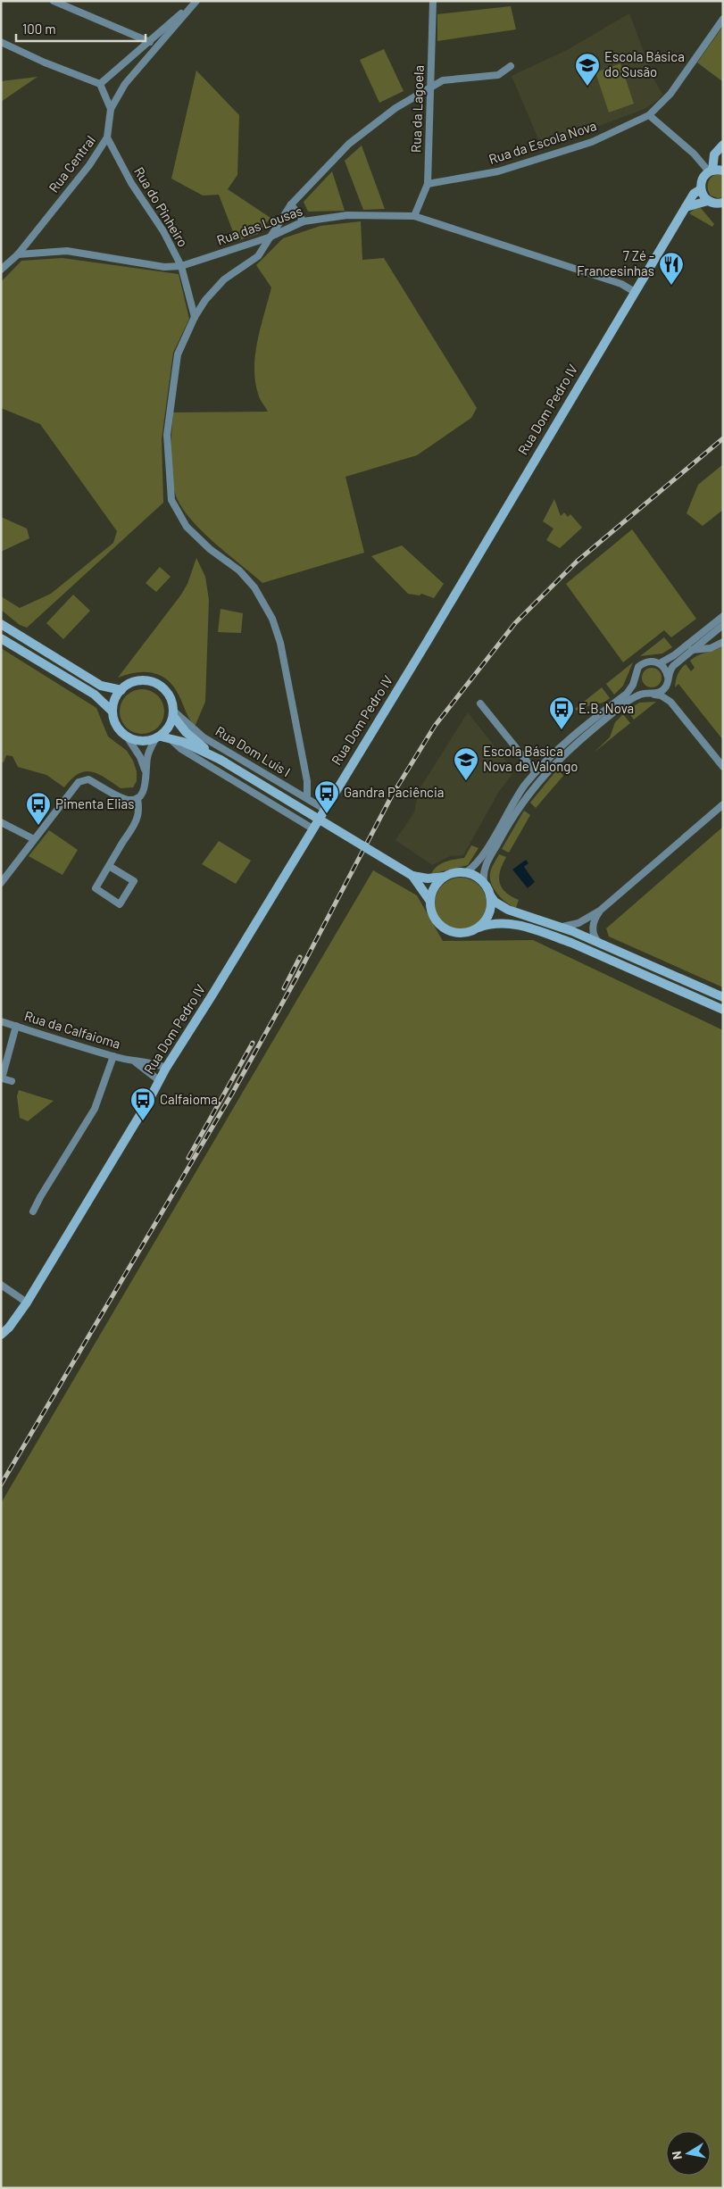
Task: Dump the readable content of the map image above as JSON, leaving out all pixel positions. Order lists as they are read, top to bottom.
{
  "streets": {
    "main road": ["Rua Dom Pedro IV", "Rua Dom Luís I"],
    "street": [
      "Rua da Lagoela",
      "Rua da Escola Nova",
      "Rua Central",
      "Rua do Pinheiro",
      "Rua das Lousas",
      "Rua da Calfaioma"
    ]
  },
  "crossings": [
    ["Rua da Lagoela", "Rua da Escola Nova"],
    ["Rua da Lagoela", "Rua das Lousas"],
    ["Rua Central", "Rua do Pinheiro"],
    ["Rua Central", "Rua das Lousas"],
    ["Rua do Pinheiro", "Rua das Lousas"],
    ["Rua das Lousas", "Rua Dom Pedro IV"],
    ["Rua Dom Pedro IV", "Rua Dom Luís I"],
    ["Rua Dom Pedro IV", "Rua da Calfaioma"]
  ],
  "places": {
    "school or university": ["Escola Básica do Susão", "Escola Básica Nova de Valongo"],
    "restaurant": ["7 Zé - Francesinhas"],
    "bus stop": [
      "E.B. Nova",
      "Gandra Paciência",
      "Pimenta Elias",
      "Calfaioma"
    ]
  },
  "scale_bar": "100 m",
  "north": "left"
}
